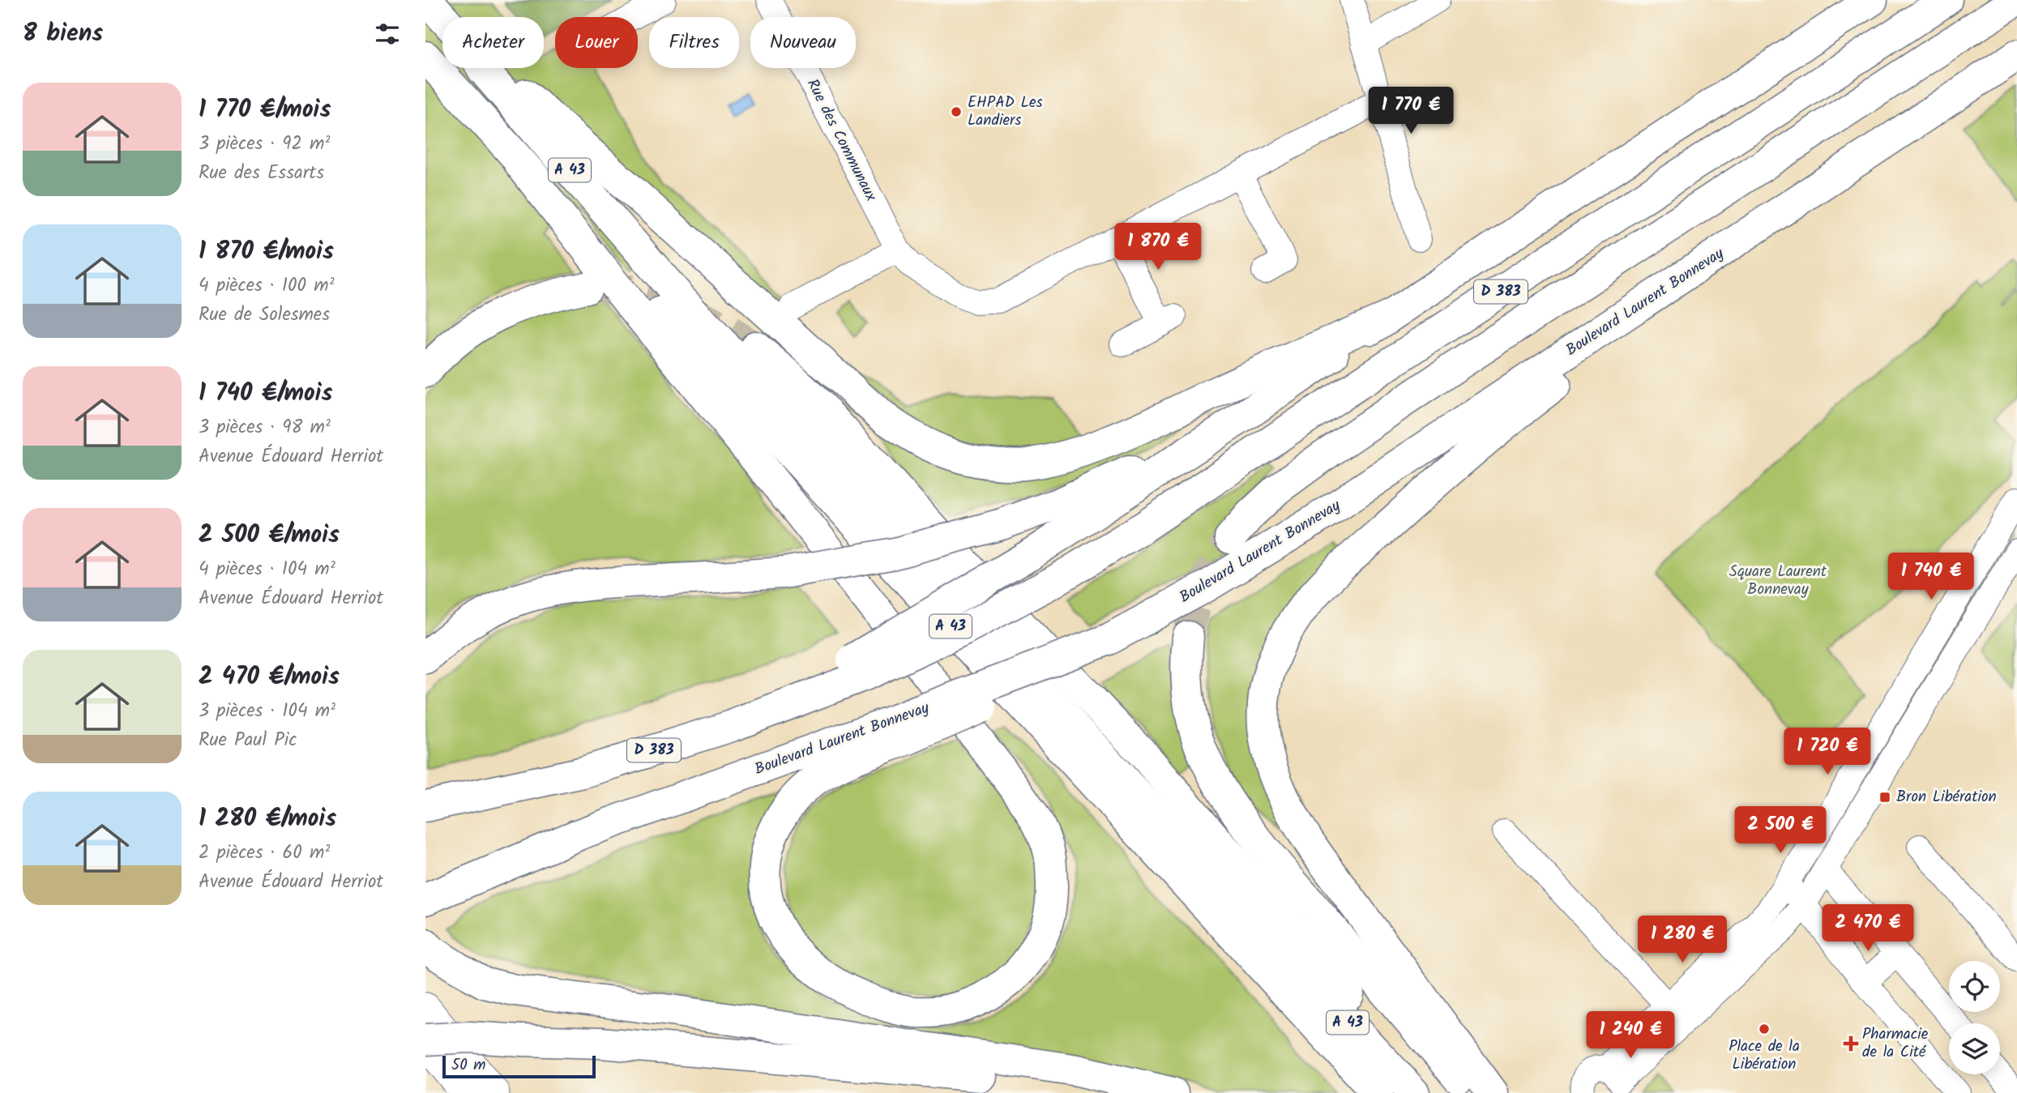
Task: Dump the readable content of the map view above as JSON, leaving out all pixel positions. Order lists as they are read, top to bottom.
{
  "streets": {
    "highway": ["A 43", "D 383", "Boulevard Laurent Bonnevay"],
    "street": ["Rue des Communaux"]
  },
  "parks": ["Square Laurent Bonnevay"],
  "places": {
    "other": ["EHPAD Les Landiers", "Place de la Libération"],
    "transit": ["Bron Libération"],
    "health": ["Pharmacie de la Cité"]
  },
  "scale_bar": "50 m",
  "page": {
    "heading": "8 biens",
    "chip": [
      "Acheter",
      "Louer",
      "Filtres",
      "Nouveau"
    ],
    "list": [
      {
        "name": "1 770 €/mois",
        "note": "3 pièces · 92 m² · Rue des Essarts"
      },
      {
        "name": "1 870 €/mois",
        "note": "4 pièces · 100 m² · Rue de Solesmes"
      },
      {
        "name": "1 740 €/mois",
        "note": "3 pièces · 98 m² · Avenue Édouard Herriot"
      },
      {
        "name": "2 500 €/mois",
        "note": "4 pièces · 104 m² · Avenue Édouard Herriot"
      },
      {
        "name": "2 470 €/mois",
        "note": "3 pièces · 104 m² · Rue Paul Pic"
      },
      {
        "name": "1 280 €/mois",
        "note": "2 pièces · 60 m² · Avenue Édouard Herriot"
      }
    ],
    "price": [
      "1 770 €",
      "1 870 €",
      "1 740 €",
      "1 720 €",
      "2 500 €",
      "2 470 €",
      "1 280 €",
      "1 240 €"
    ],
    "scale": "50 m"
  }
}
